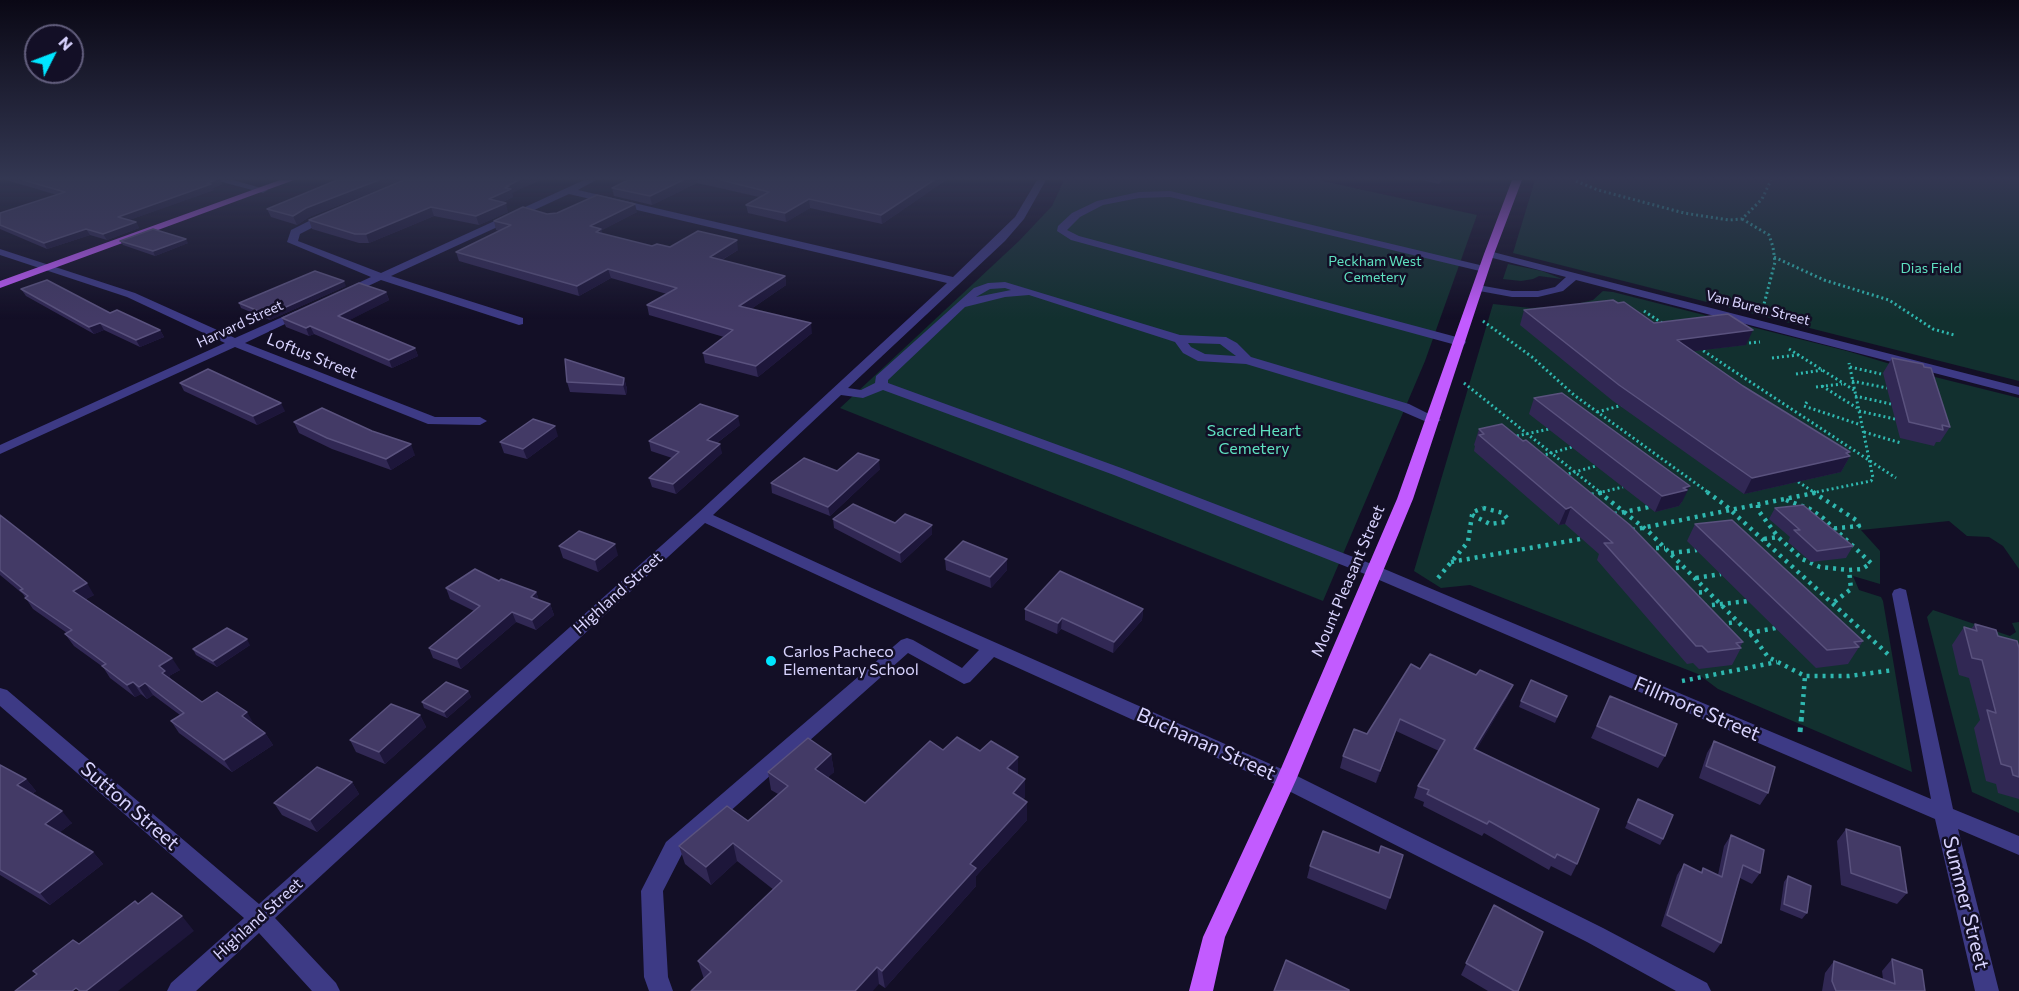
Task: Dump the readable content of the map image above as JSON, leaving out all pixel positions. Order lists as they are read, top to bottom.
{
  "streets": {
    "main road": ["Mount Pleasant Street"],
    "street": [
      "Van Buren Street",
      "Harvard Street",
      "Loftus Street",
      "Highland Street",
      "Fillmore Street",
      "Buchanan Street",
      "Sutton Street",
      "Summer Street"
    ]
  },
  "crossings": [
    ["Van Buren Street", "Mount Pleasant Street"],
    ["Harvard Street", "Loftus Street"],
    ["Mount Pleasant Street", "Fillmore Street"],
    ["Mount Pleasant Street", "Buchanan Street"],
    ["Highland Street", "Buchanan Street"],
    ["Highland Street", "Sutton Street"],
    ["Fillmore Street", "Summer Street"]
  ],
  "parks": ["Peckham West Cemetery", "Dias Field", "Sacred Heart Cemetery"],
  "places": ["Carlos Pacheco Elementary School"],
  "north": "top right"
}
